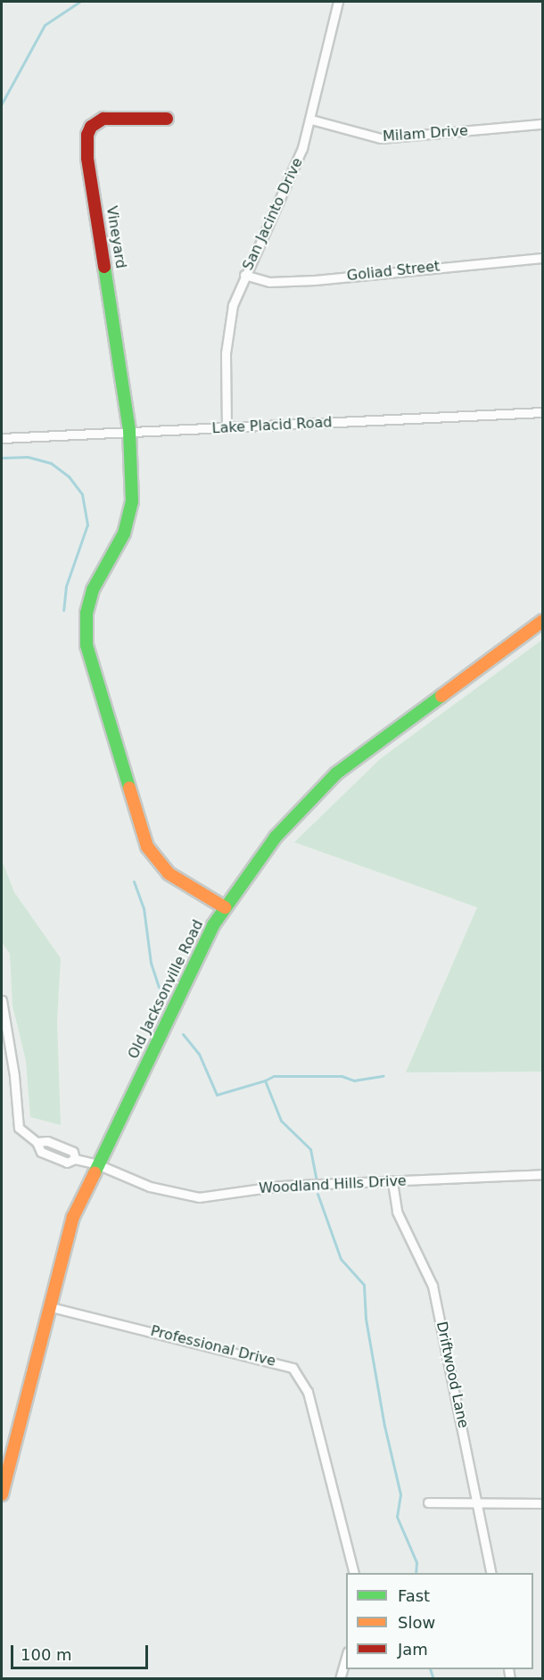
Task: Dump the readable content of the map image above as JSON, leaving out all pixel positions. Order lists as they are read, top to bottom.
{
  "streets": {
    "main road": ["Vineyard", "Old Jacksonville Road"],
    "street": [
      "Milam Drive",
      "San Jacinto Drive",
      "Goliad Street",
      "Lake Placid Road",
      "Woodland Hills Drive",
      "Professional Drive",
      "Driftwood Lane"
    ]
  },
  "crossings": [
    ["Milam Drive", "San Jacinto Drive"],
    ["San Jacinto Drive", "Goliad Street"],
    ["San Jacinto Drive", "Lake Placid Road"],
    ["Vineyard", "Lake Placid Road"],
    ["Old Jacksonville Road", "Woodland Hills Drive"],
    ["Old Jacksonville Road", "Professional Drive"],
    ["Woodland Hills Drive", "Driftwood Lane"]
  ],
  "legend": ["Fast", "Slow", "Jam"],
  "scale_bar": "100 m"
}
